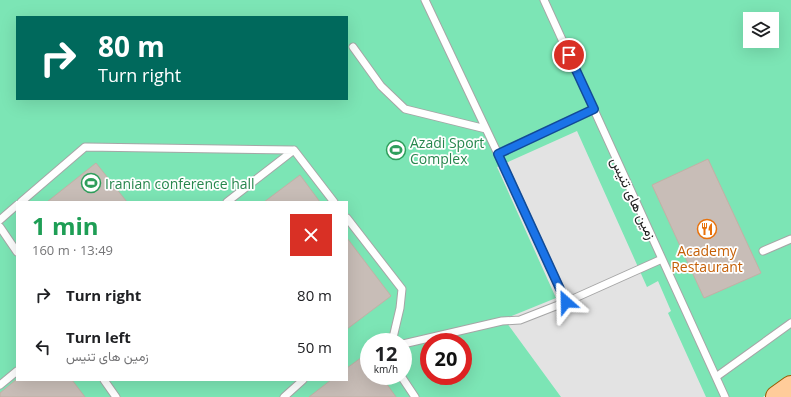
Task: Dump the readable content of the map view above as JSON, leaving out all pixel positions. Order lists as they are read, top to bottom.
{
  "streets": {
    "lane": ["زمین های تنیس"]
  },
  "places": {
    "sports": ["Azadi Sport Complex", "Iranian conference hall"],
    "restaurant": ["Academy Restaurant"]
  },
  "page": {
    "turn": ["80 m", "Turn right"],
    "heading": ["1 min", "160 m · 13:49"],
    "list": [
      {
        "name": "Turn right",
        "value": "80 m"
      },
      {
        "name": "Turn left",
        "note": "زمین های تنیس",
        "value": "50 m"
      }
    ],
    "speed": "12 km/h",
    "limit": "20"
  }
}
